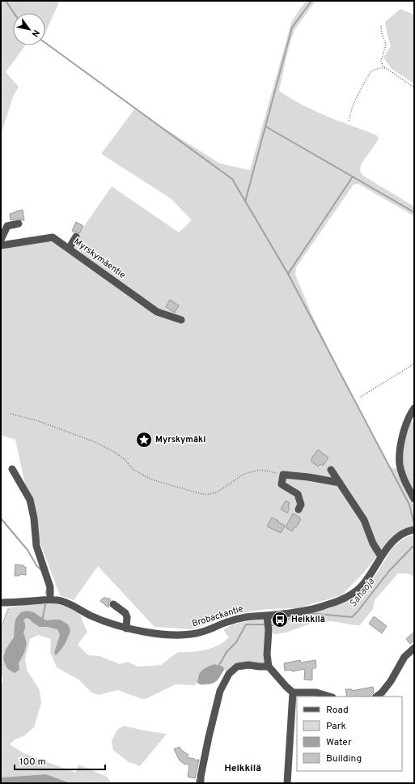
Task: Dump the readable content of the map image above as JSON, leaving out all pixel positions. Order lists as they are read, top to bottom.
{
  "streets": {
    "street": ["Myrskymäentie", "Brobackantie"]
  },
  "districts": ["Heikkilä"],
  "water": ["Sahaoja"],
  "places": {
    "place": ["Myrskymäki"],
    "bus stop": ["Heikkilä"]
  },
  "legend": [
    "Road",
    "Park",
    "Water",
    "Building"
  ],
  "scale_bar": "100 m",
  "north": "bottom right"
}
